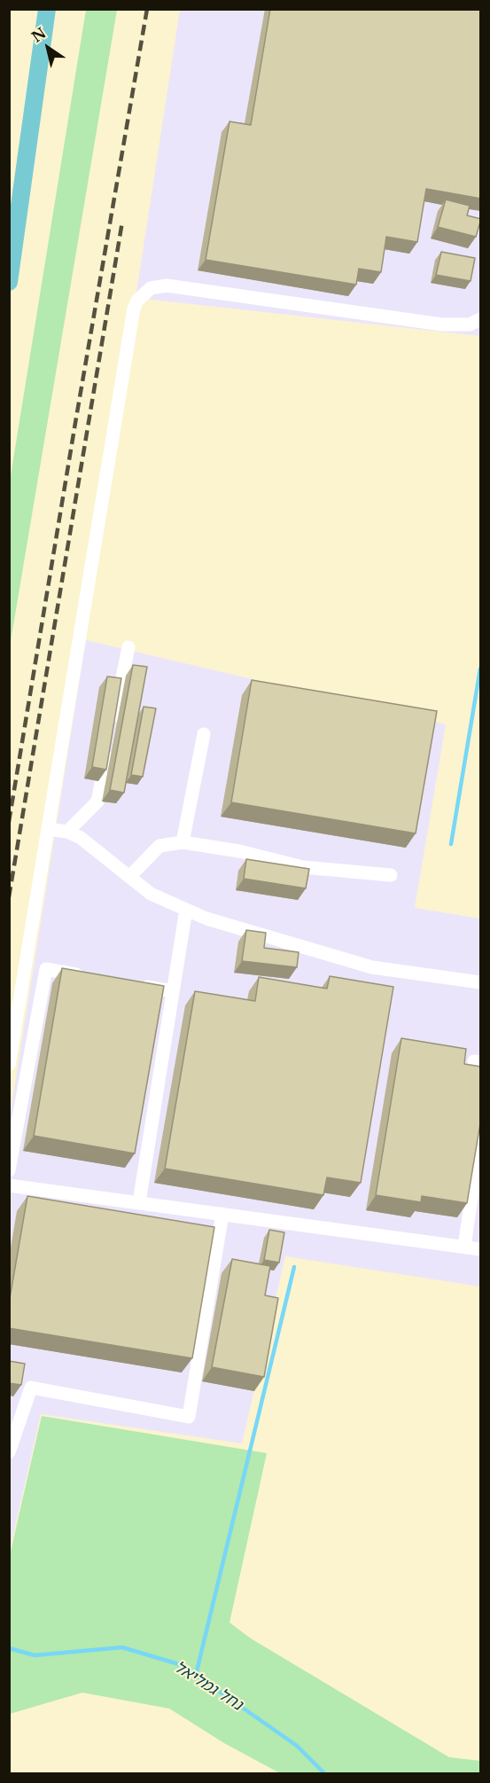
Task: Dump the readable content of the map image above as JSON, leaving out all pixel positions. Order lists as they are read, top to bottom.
{
  "water": ["נחל גמליאל"],
  "north": "top left"
}
